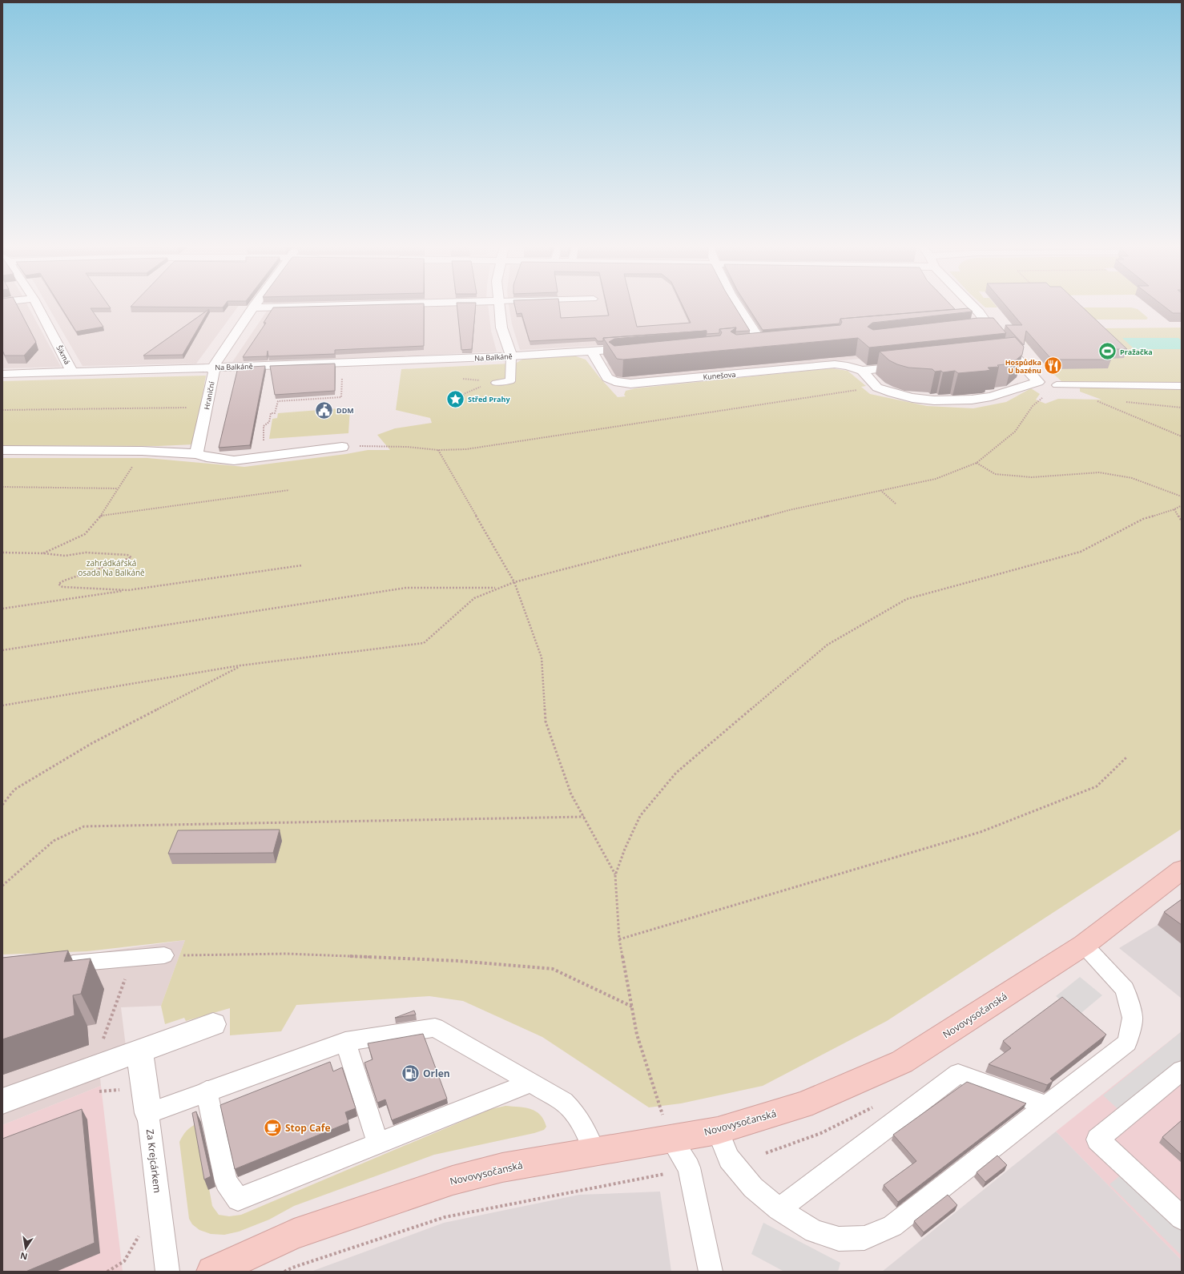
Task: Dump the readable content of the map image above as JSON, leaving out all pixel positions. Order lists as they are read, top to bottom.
{
  "streets": {
    "main road": ["Novovysočanská"],
    "street": [
      "Šikmá",
      "Na Balkáně",
      "Kunešova",
      "Hraniční",
      "Za Krejcárkem"
    ]
  },
  "crossings": [
    ["Šikmá", "Na Balkáně"],
    ["Na Balkáně", "Kunešova"],
    ["Na Balkáně", "Hraniční"]
  ],
  "parks": ["zahrádkářská osada Na Balkáně"],
  "places": {
    "sports": ["Pražačka"],
    "restaurant": ["Hospůdka U bazénu"],
    "place": ["Střed Prahy"],
    "public building": ["DDM"],
    "fuel station": ["Orlen"],
    "cafe": ["Stop Cafe"]
  },
  "north": "bottom"
}
